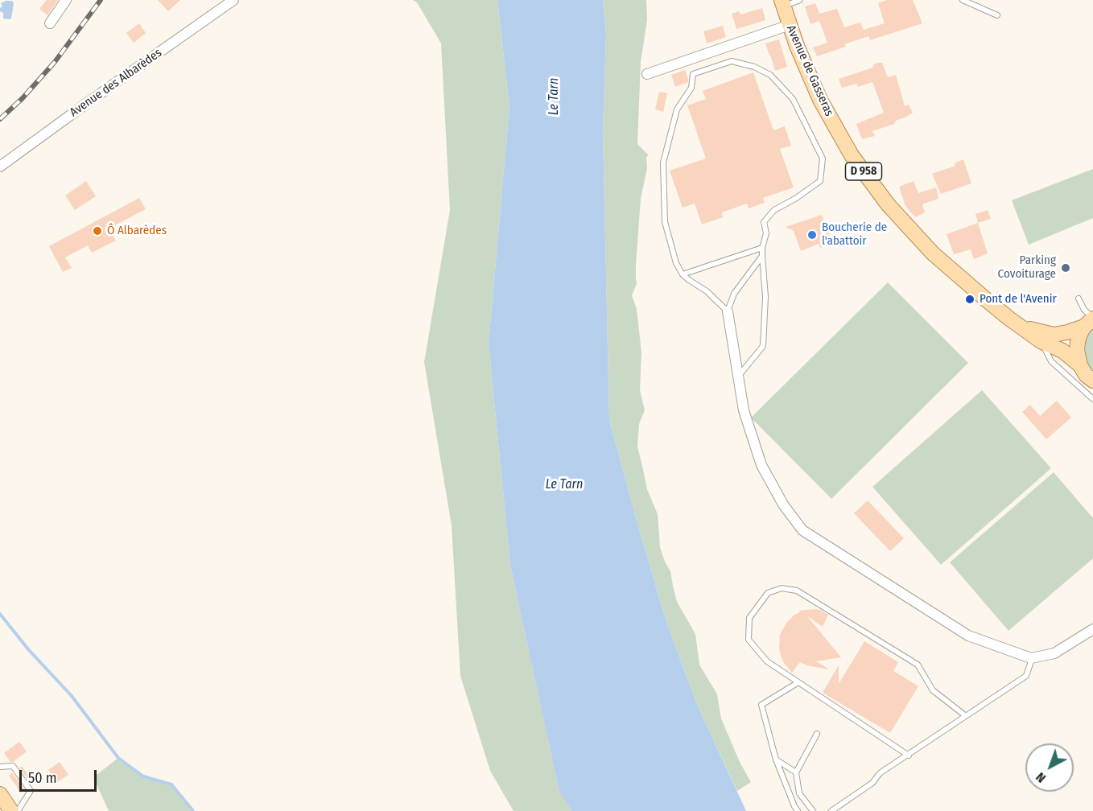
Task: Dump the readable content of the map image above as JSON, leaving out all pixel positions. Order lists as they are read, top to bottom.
{
  "streets": {
    "main road": ["Avenue de Gasseras", "D 958"],
    "street": ["Avenue des Albarèdes"]
  },
  "water": ["Le Tarn"],
  "places": [
    "Ô Albarèdes",
    "Boucherie de l'abattoir",
    "Parking Covoiturage",
    "Pont de l'Avenir"
  ],
  "scale_bar": "50 m",
  "north": "bottom left"
}
